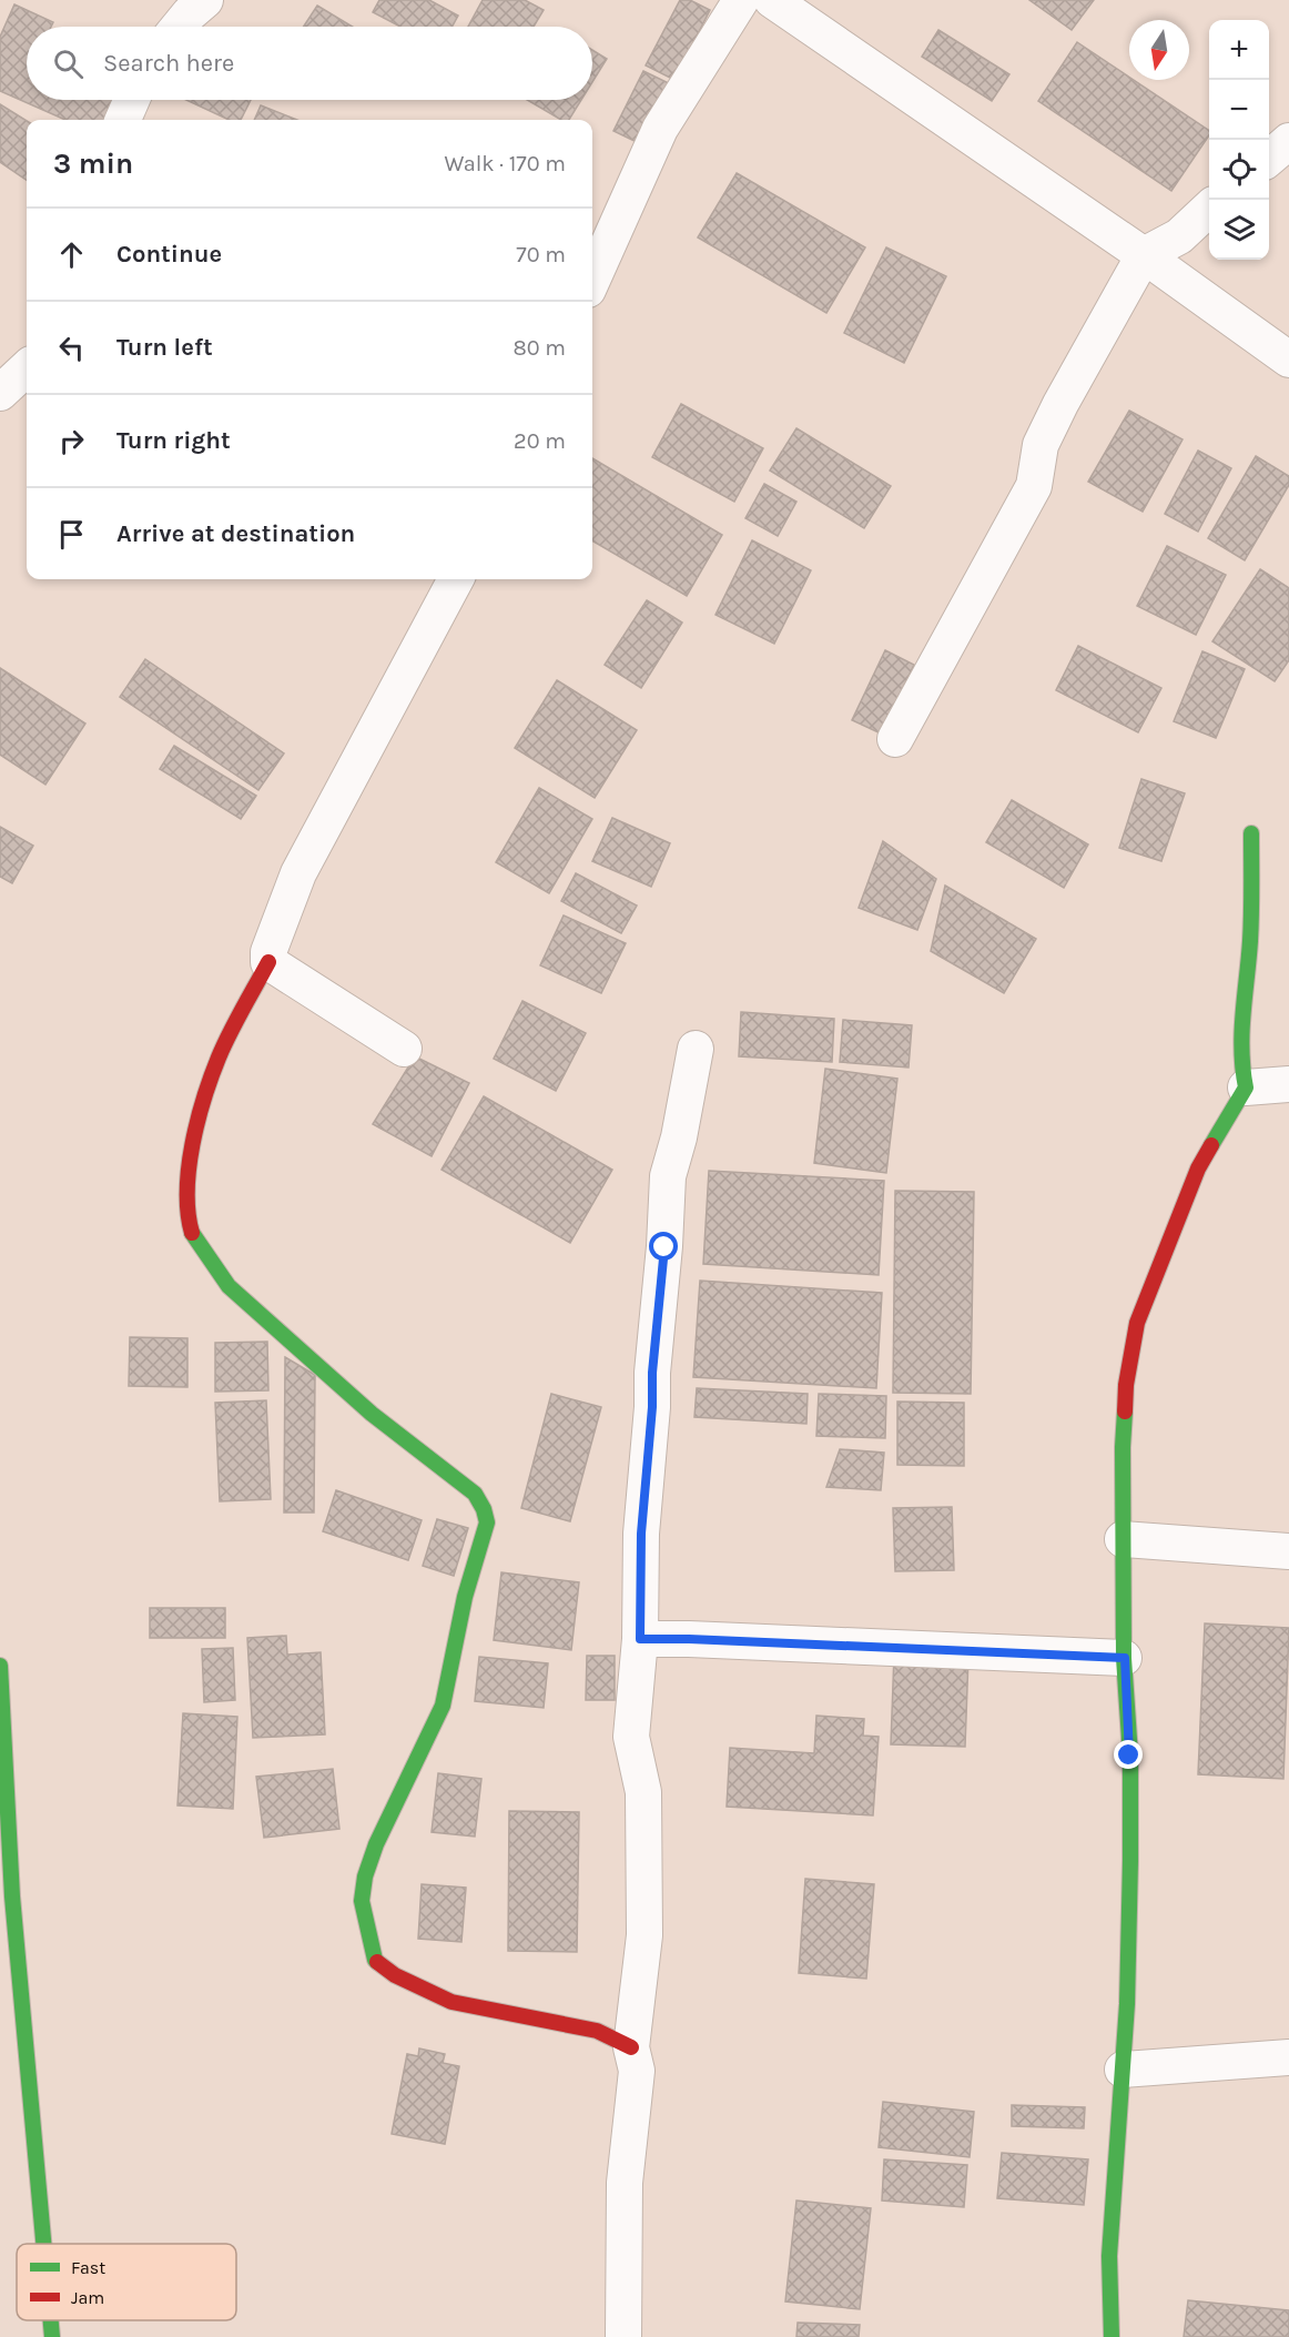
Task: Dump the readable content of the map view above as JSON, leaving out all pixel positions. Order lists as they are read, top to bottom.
{
  "legend": ["Fast", "Jam"],
  "north": "bottom",
  "page": {
    "map_buttons": ["+", "−"],
    "search": "Search here",
    "heading": ["3 min", "Walk · 170 m"],
    "list": [
      ["Continue", "70 m"],
      ["Turn left", "80 m"],
      ["Turn right", "20 m"],
      "Arrive at destination"
    ]
  }
}
